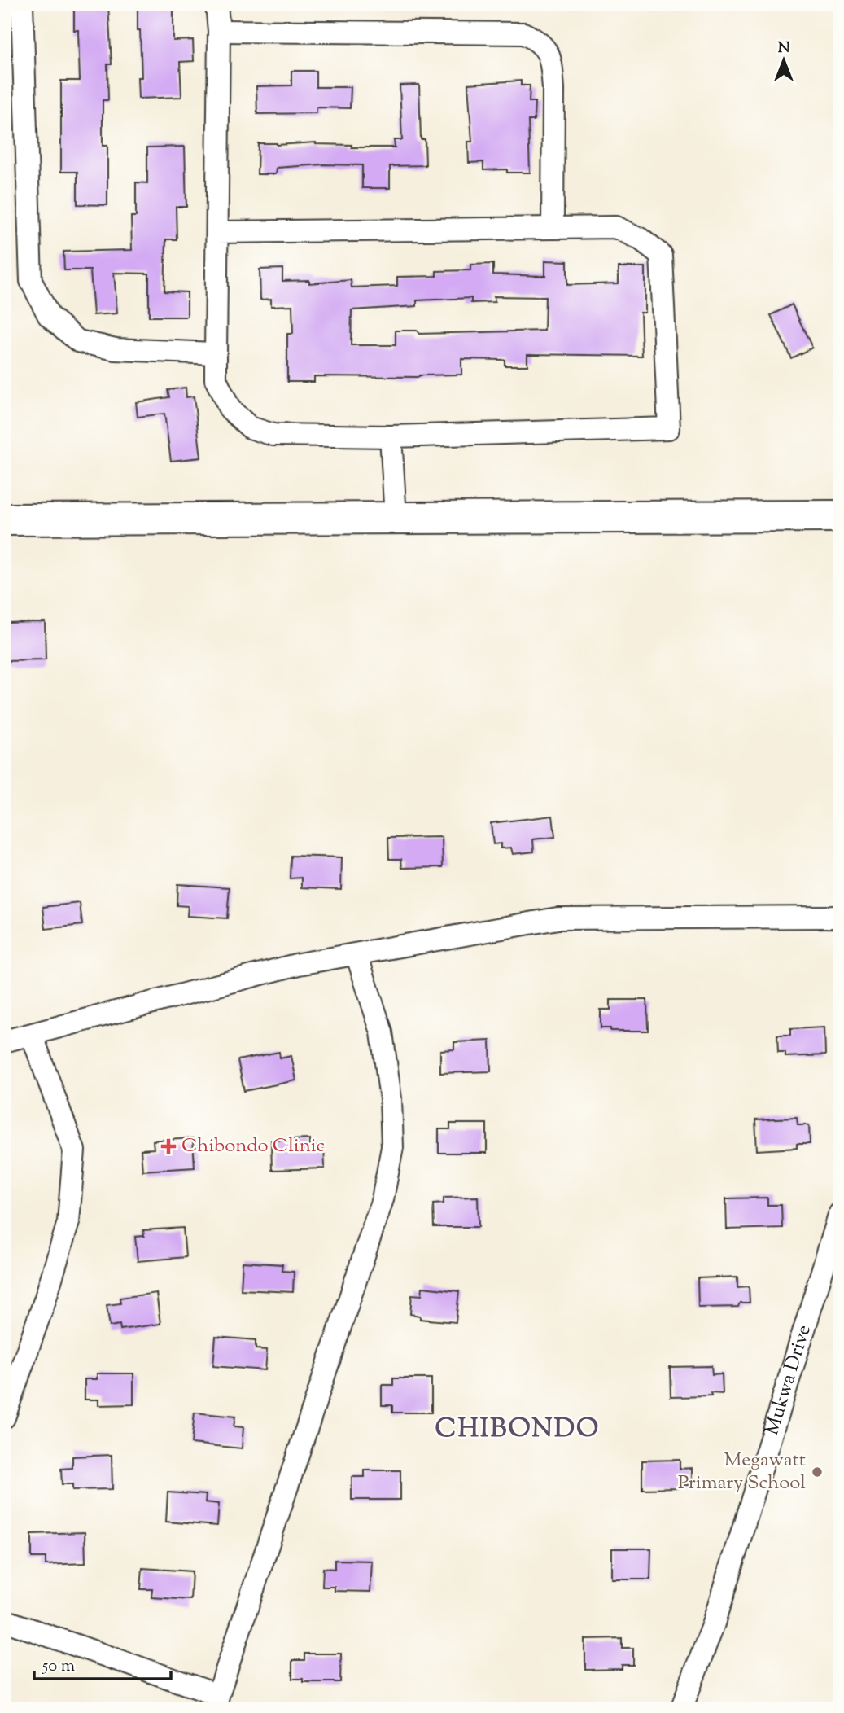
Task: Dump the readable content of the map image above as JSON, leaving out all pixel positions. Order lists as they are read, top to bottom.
{
  "streets": {
    "street": ["Mukwa Drive"]
  },
  "districts": ["CHIBONDO"],
  "places": {
    "health": ["Chibondo Clinic"],
    "other": ["Megawatt Primary School"]
  },
  "scale_bar": "50 m",
  "north": "top"
}
